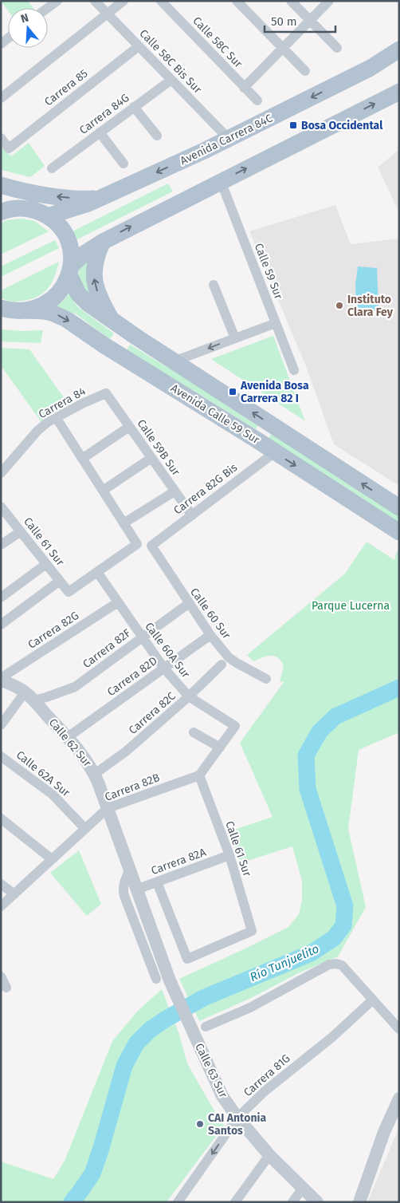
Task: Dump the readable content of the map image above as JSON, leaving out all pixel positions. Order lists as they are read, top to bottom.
{
  "streets": {
    "main road": ["Avenida Carrera 84C", "Avenida Calle 59 Sur"],
    "street": [
      "Calle 58C Sur",
      "Calle 58C Bis Sur",
      "Carrera 85",
      "Carrera 84G",
      "Calle 59 Sur",
      "Carrera 84",
      "Calle 59B Sur",
      "Carrera 82G Bis",
      "Calle 61 Sur",
      "Calle 60 Sur",
      "Carrera 82G",
      "Carrera 82F",
      "Calle 60A Sur",
      "Carrera 82D",
      "Carrera 82C",
      "Calle 62 Sur",
      "Calle 62A Sur",
      "Carrera 82B",
      "Carrera 82A",
      "Calle 63 Sur",
      "Carrera 81G"
    ]
  },
  "crossings": [
    ["Calle 58C Bis Sur", "Carrera 85"],
    ["Calle 58C Bis Sur", "Carrera 84G"],
    ["Calle 58C Bis Sur", "Avenida Carrera 84C"],
    ["Carrera 84", "Calle 59B Sur"],
    ["Avenida Calle 59 Sur", "Carrera 82G Bis"],
    ["Calle 59B Sur", "Carrera 82G Bis"],
    ["Carrera 82G Bis", "Calle 60 Sur"],
    ["Calle 61 Sur", "Calle 60A Sur"],
    ["Calle 61 Sur", "Carrera 82B"],
    ["Calle 61 Sur", "Carrera 82A"],
    ["Calle 60 Sur", "Carrera 82F"],
    ["Calle 60 Sur", "Carrera 82D"],
    ["Carrera 82G", "Calle 60A Sur"],
    ["Carrera 82G", "Calle 62 Sur"],
    ["Carrera 82F", "Calle 60A Sur"],
    ["Carrera 82F", "Calle 62 Sur"],
    ["Calle 60A Sur", "Carrera 82D"],
    ["Calle 60A Sur", "Carrera 82C"],
    ["Carrera 82D", "Calle 62 Sur"],
    ["Carrera 82C", "Calle 62 Sur"],
    ["Calle 62 Sur", "Carrera 82B"],
    ["Calle 62 Sur", "Carrera 82A"],
    ["Calle 62 Sur", "Calle 63 Sur"],
    ["Calle 62A Sur", "Carrera 82B"],
    ["Calle 63 Sur", "Carrera 81G"]
  ],
  "water": ["Río Tunjuelito"],
  "parks": ["Parque Lucerna"],
  "places": {
    "transit": ["Bosa Occidental", "Avenida Bosa Carrera 82 I"],
    "other": ["Instituto Clara Fey", "CAI Antonia Santos"]
  },
  "scale_bar": "50 m",
  "north": "top"
}
